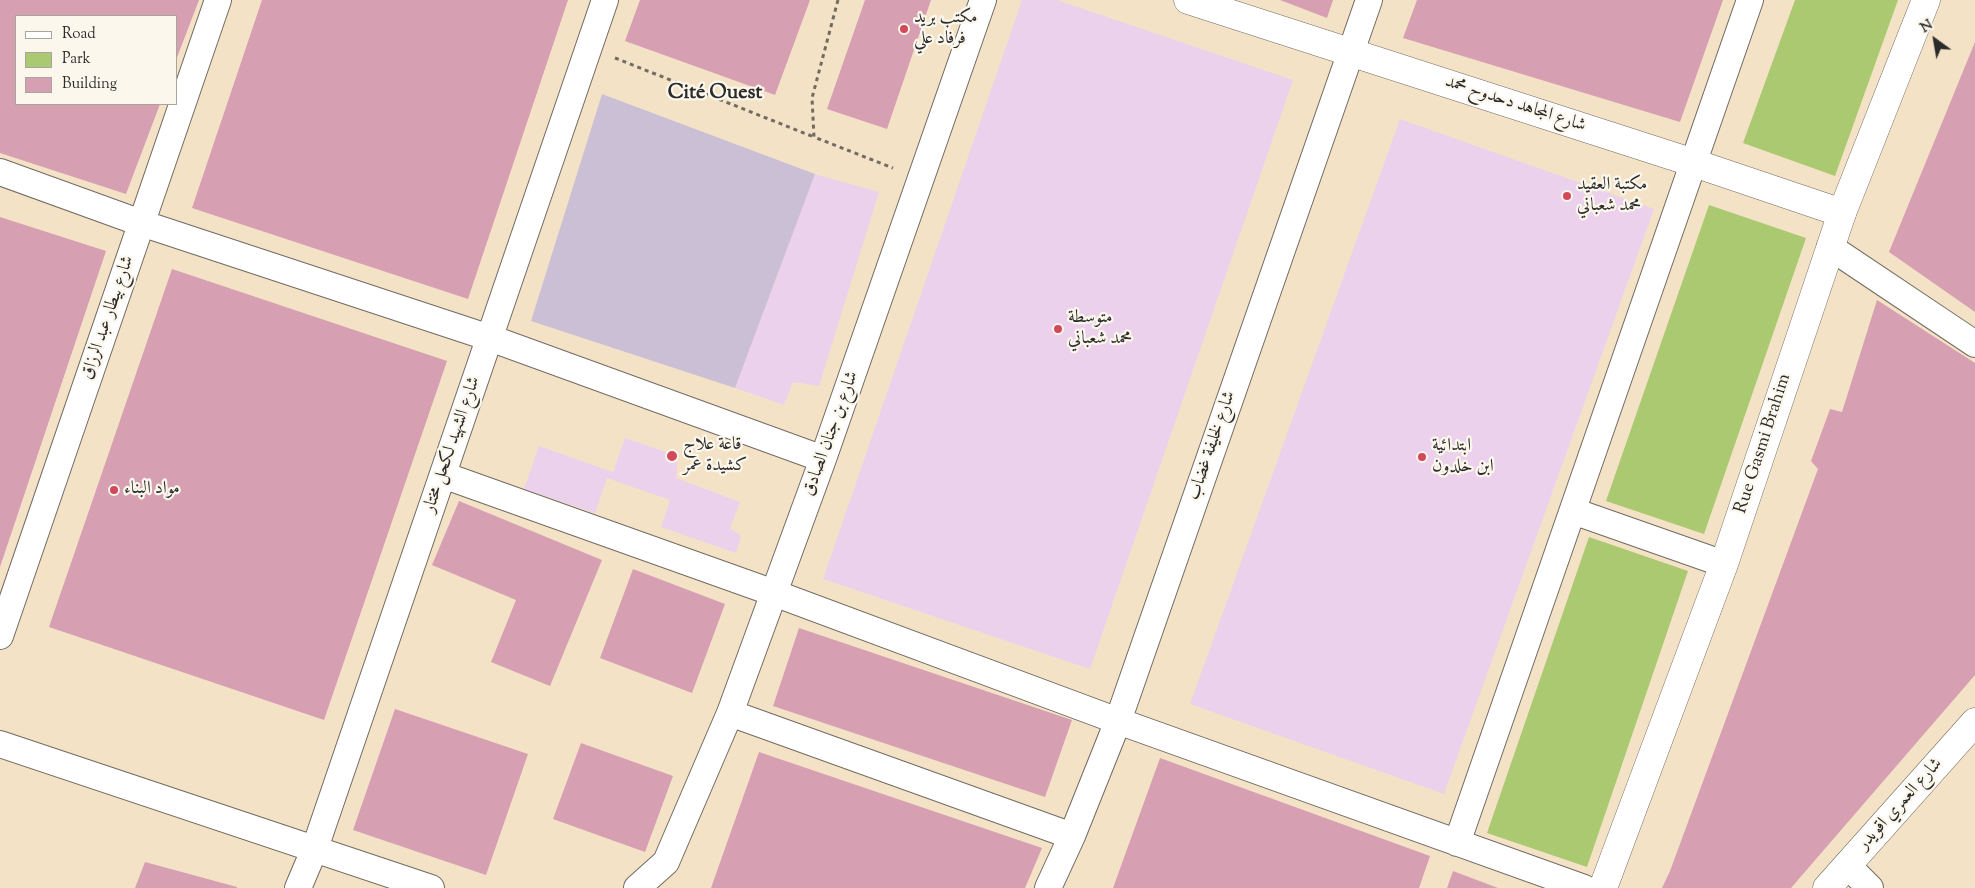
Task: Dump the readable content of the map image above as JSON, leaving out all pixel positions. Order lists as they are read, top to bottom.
{
  "streets": {
    "main road": ["شارع المجاهد دحدوح محمد", "Rue Gasmi Brahim", "شارع العمري اقويدر"],
    "street": [
      "شارع بيطار عبد الرزاق",
      "شارع بن جنان الصادق",
      "شارع الشهيد لكحل مختار",
      "شارع لخليفة غضاب"
    ]
  },
  "crossings": [
    ["شارع المجاهد دحدوح محمد", "Rue Gasmi Brahim"],
    ["شارع المجاهد دحدوح محمد", "شارع لخليفة غضاب"]
  ],
  "districts": ["Cité Ouest"],
  "places": [
    "مكتب بريد فرفاد علي",
    "مكتبة العقيد محمد شعباني",
    "متوسطة محمد شعباني",
    "قاعة علاج كشيدة عمر",
    "ابتدائية ابن خلدون",
    "مواد البناء"
  ],
  "legend": ["Road", "Park", "Building"],
  "north": "top left"
}
